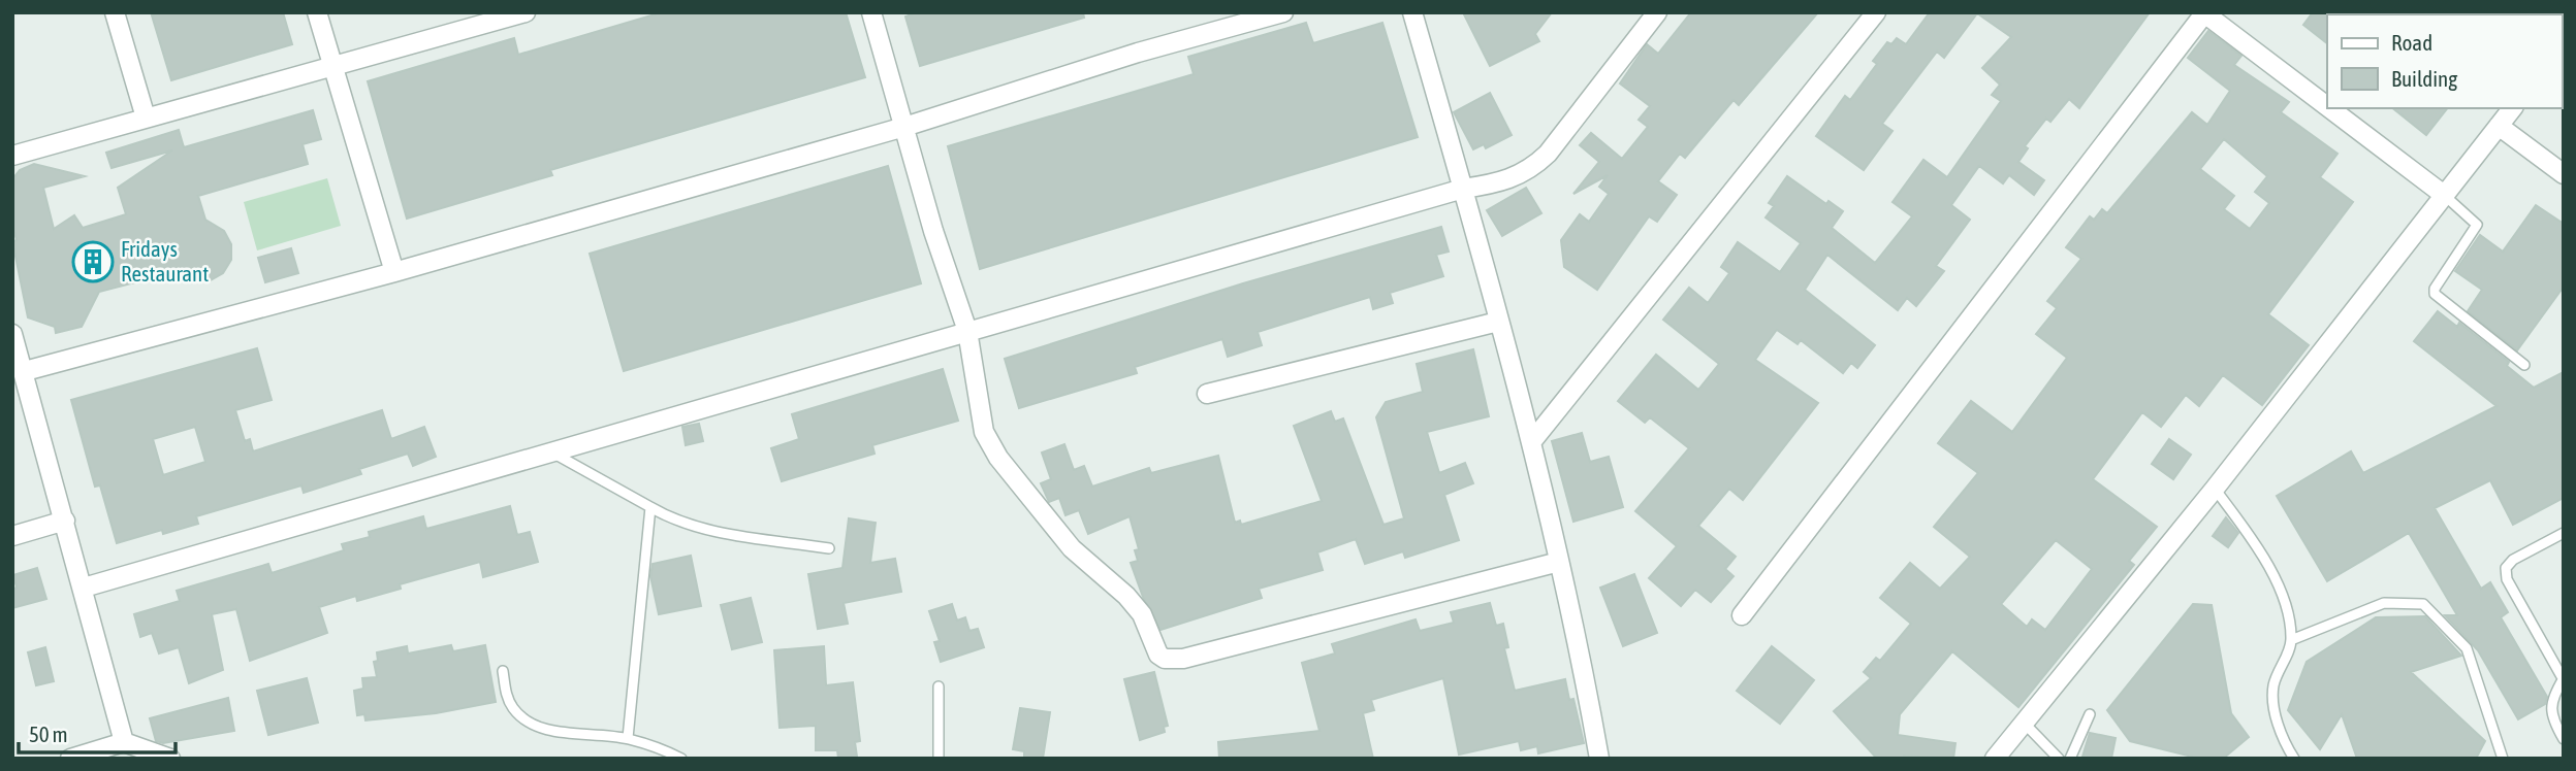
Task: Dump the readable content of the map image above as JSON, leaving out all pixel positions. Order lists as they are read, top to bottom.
{
  "places": {
    "building": ["Fridays Restaurant"]
  },
  "legend": ["Road", "Building"],
  "scale_bar": "50 m"
}
